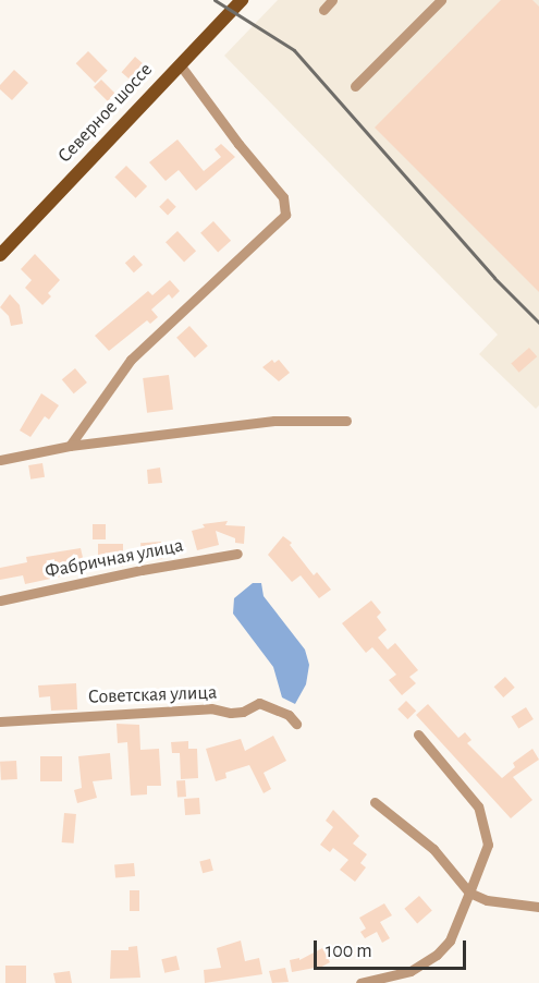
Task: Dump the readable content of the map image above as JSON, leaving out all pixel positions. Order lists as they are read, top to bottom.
{
  "streets": {
    "main road": ["Северное шоссе"],
    "street": ["Фабричная улица", "Советская улица"]
  },
  "scale_bar": "100 m"
}
